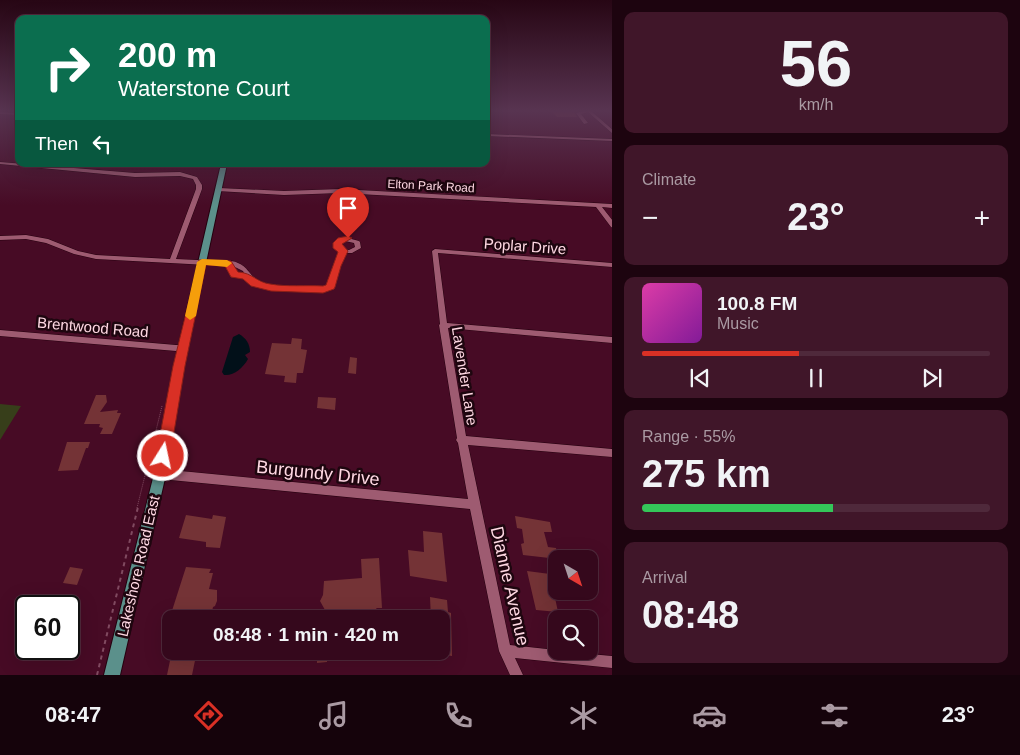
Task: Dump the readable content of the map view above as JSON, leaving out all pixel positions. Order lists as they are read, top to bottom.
{
  "streets": {
    "main road": ["Lakeshore Road East"],
    "street": [
      "Elton Park Road",
      "Poplar Drive",
      "Brentwood Road",
      "Lavender Lane",
      "Burgundy Drive",
      "Dianne Avenue"
    ]
  },
  "crossings": [
    ["Elton Park Road", "Lakeshore Road East"],
    ["Poplar Drive", "Lavender Lane"],
    ["Brentwood Road", "Lakeshore Road East"],
    ["Lavender Lane", "Burgundy Drive"],
    ["Lavender Lane", "Dianne Avenue"],
    ["Burgundy Drive", "Lakeshore Road East"],
    ["Burgundy Drive", "Dianne Avenue"]
  ],
  "north": "bottom right",
  "page": {
    "tile": [
      ["56", "km/h"],
      "Climate",
      ["Range · 55%", "275 km"],
      ["Arrival", "08:48"]
    ],
    "turn": ["200 m", "Waterstone Court"],
    "then": "Then",
    "heat": ["−", "23°", "+"],
    "song": ["100.8 FM", "Music"],
    "limit": "60",
    "trip": "08:48 · 1 min · 420 m",
    "tabs": ["08:47", "23°"]
  }
}
